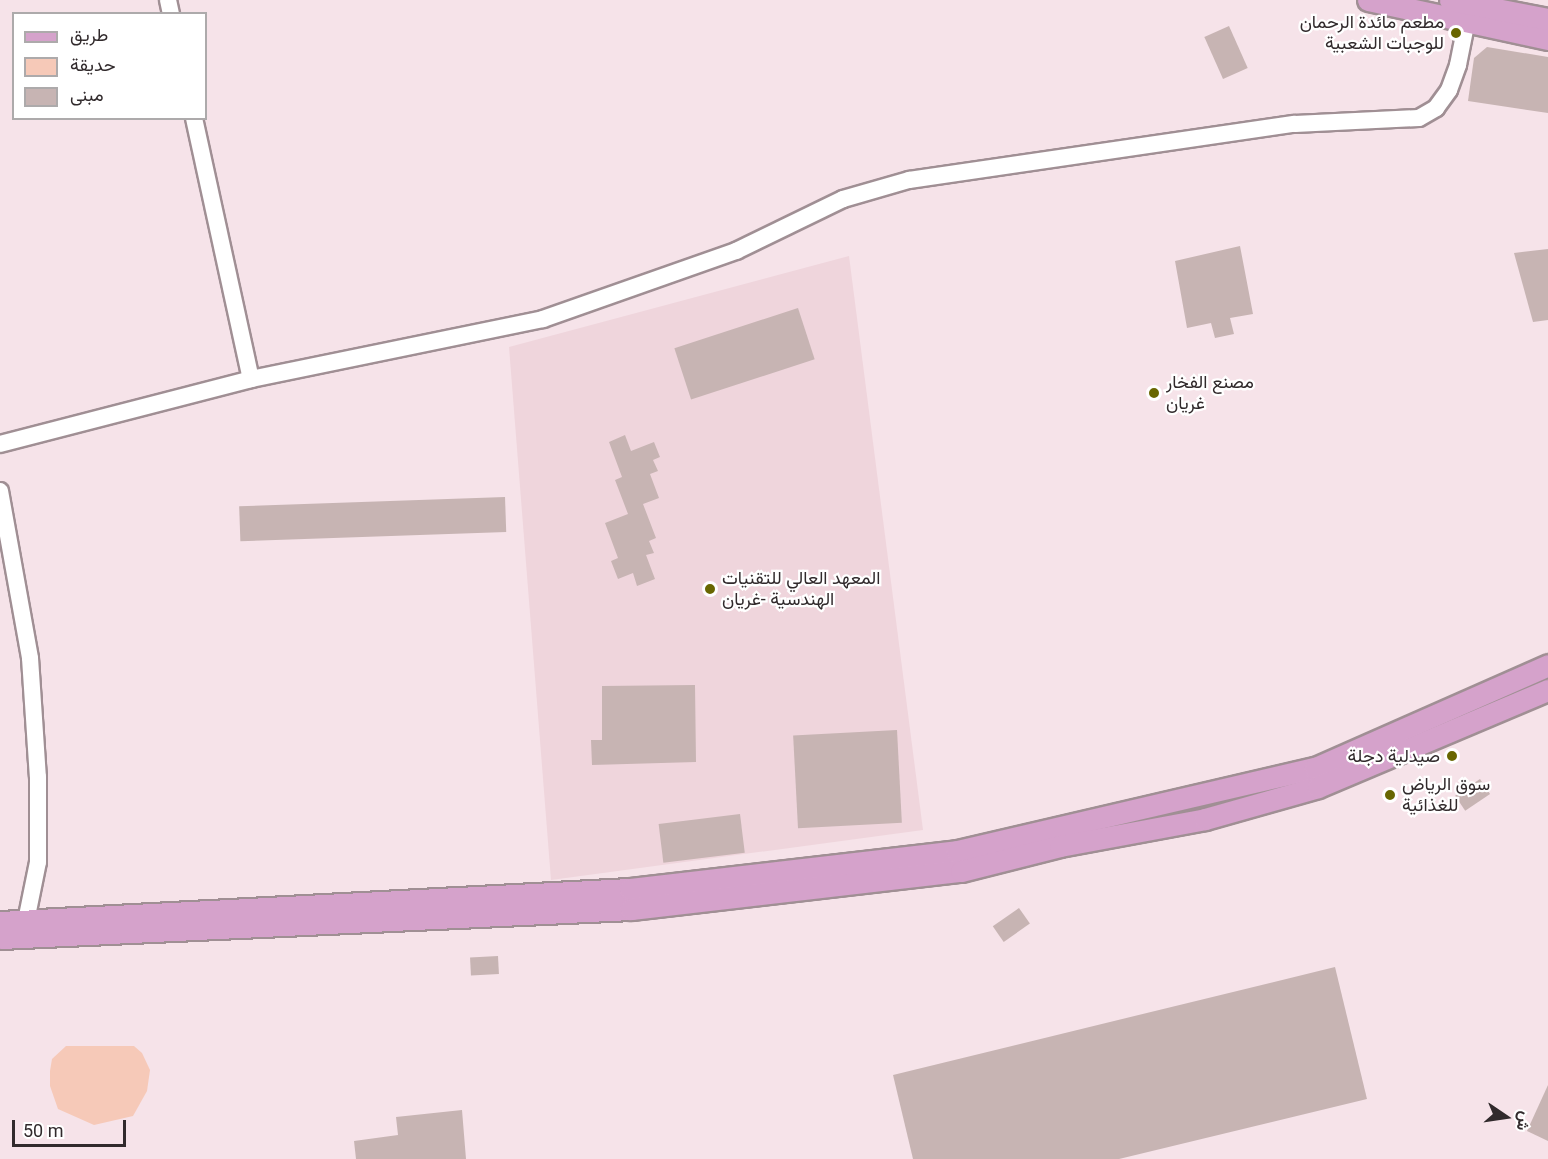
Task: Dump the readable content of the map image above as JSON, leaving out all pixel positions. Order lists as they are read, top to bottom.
{
  "places": [
    "مطعم مائدة الرحمان للوجبات الشعبية",
    "مصنع الفخار غريان",
    "المعهد العالي للتقنيات الهندسية -غريان",
    "صيدلية دجلة",
    "سوق الرياض للغذائية"
  ],
  "legend": ["طريق", "حديقة", "مبنى"],
  "scale_bar": "50 m",
  "north": "right"
}
